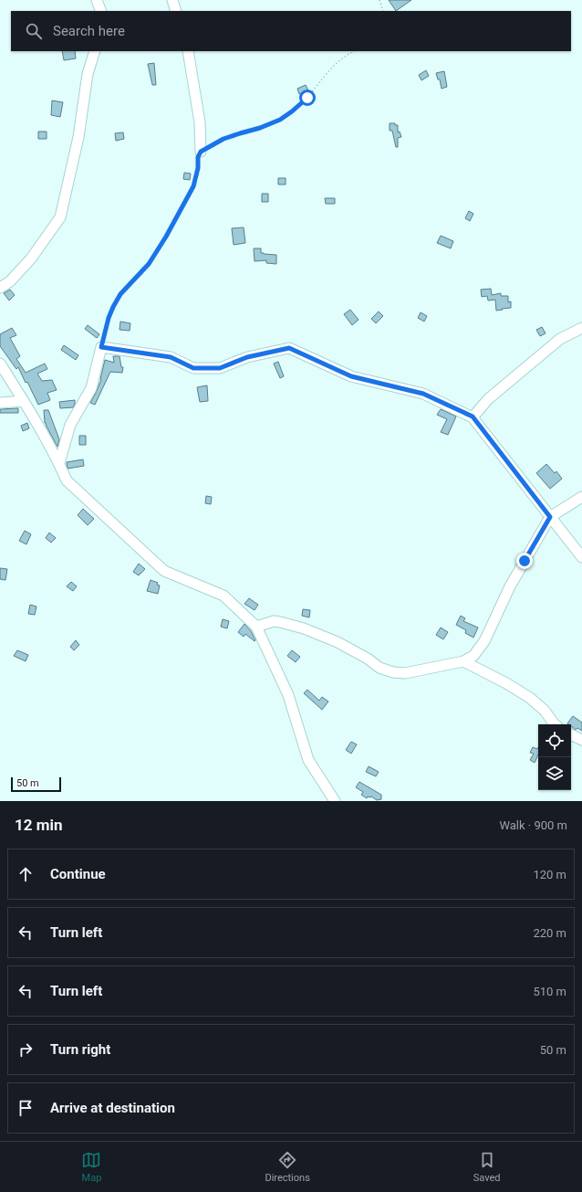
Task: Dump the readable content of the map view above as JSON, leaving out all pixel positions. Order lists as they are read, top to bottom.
{
  "scale_bar": "50 m",
  "page": {
    "search": "Search here",
    "scale": "50 m",
    "heading": ["12 min", "Walk · 900 m"],
    "list": [
      ["Continue", "120 m"],
      ["Turn left", "220 m"],
      ["Turn left", "510 m"],
      ["Turn right", "50 m"],
      "Arrive at destination"
    ],
    "nav": ["Map", "Directions", "Saved"]
  }
}
